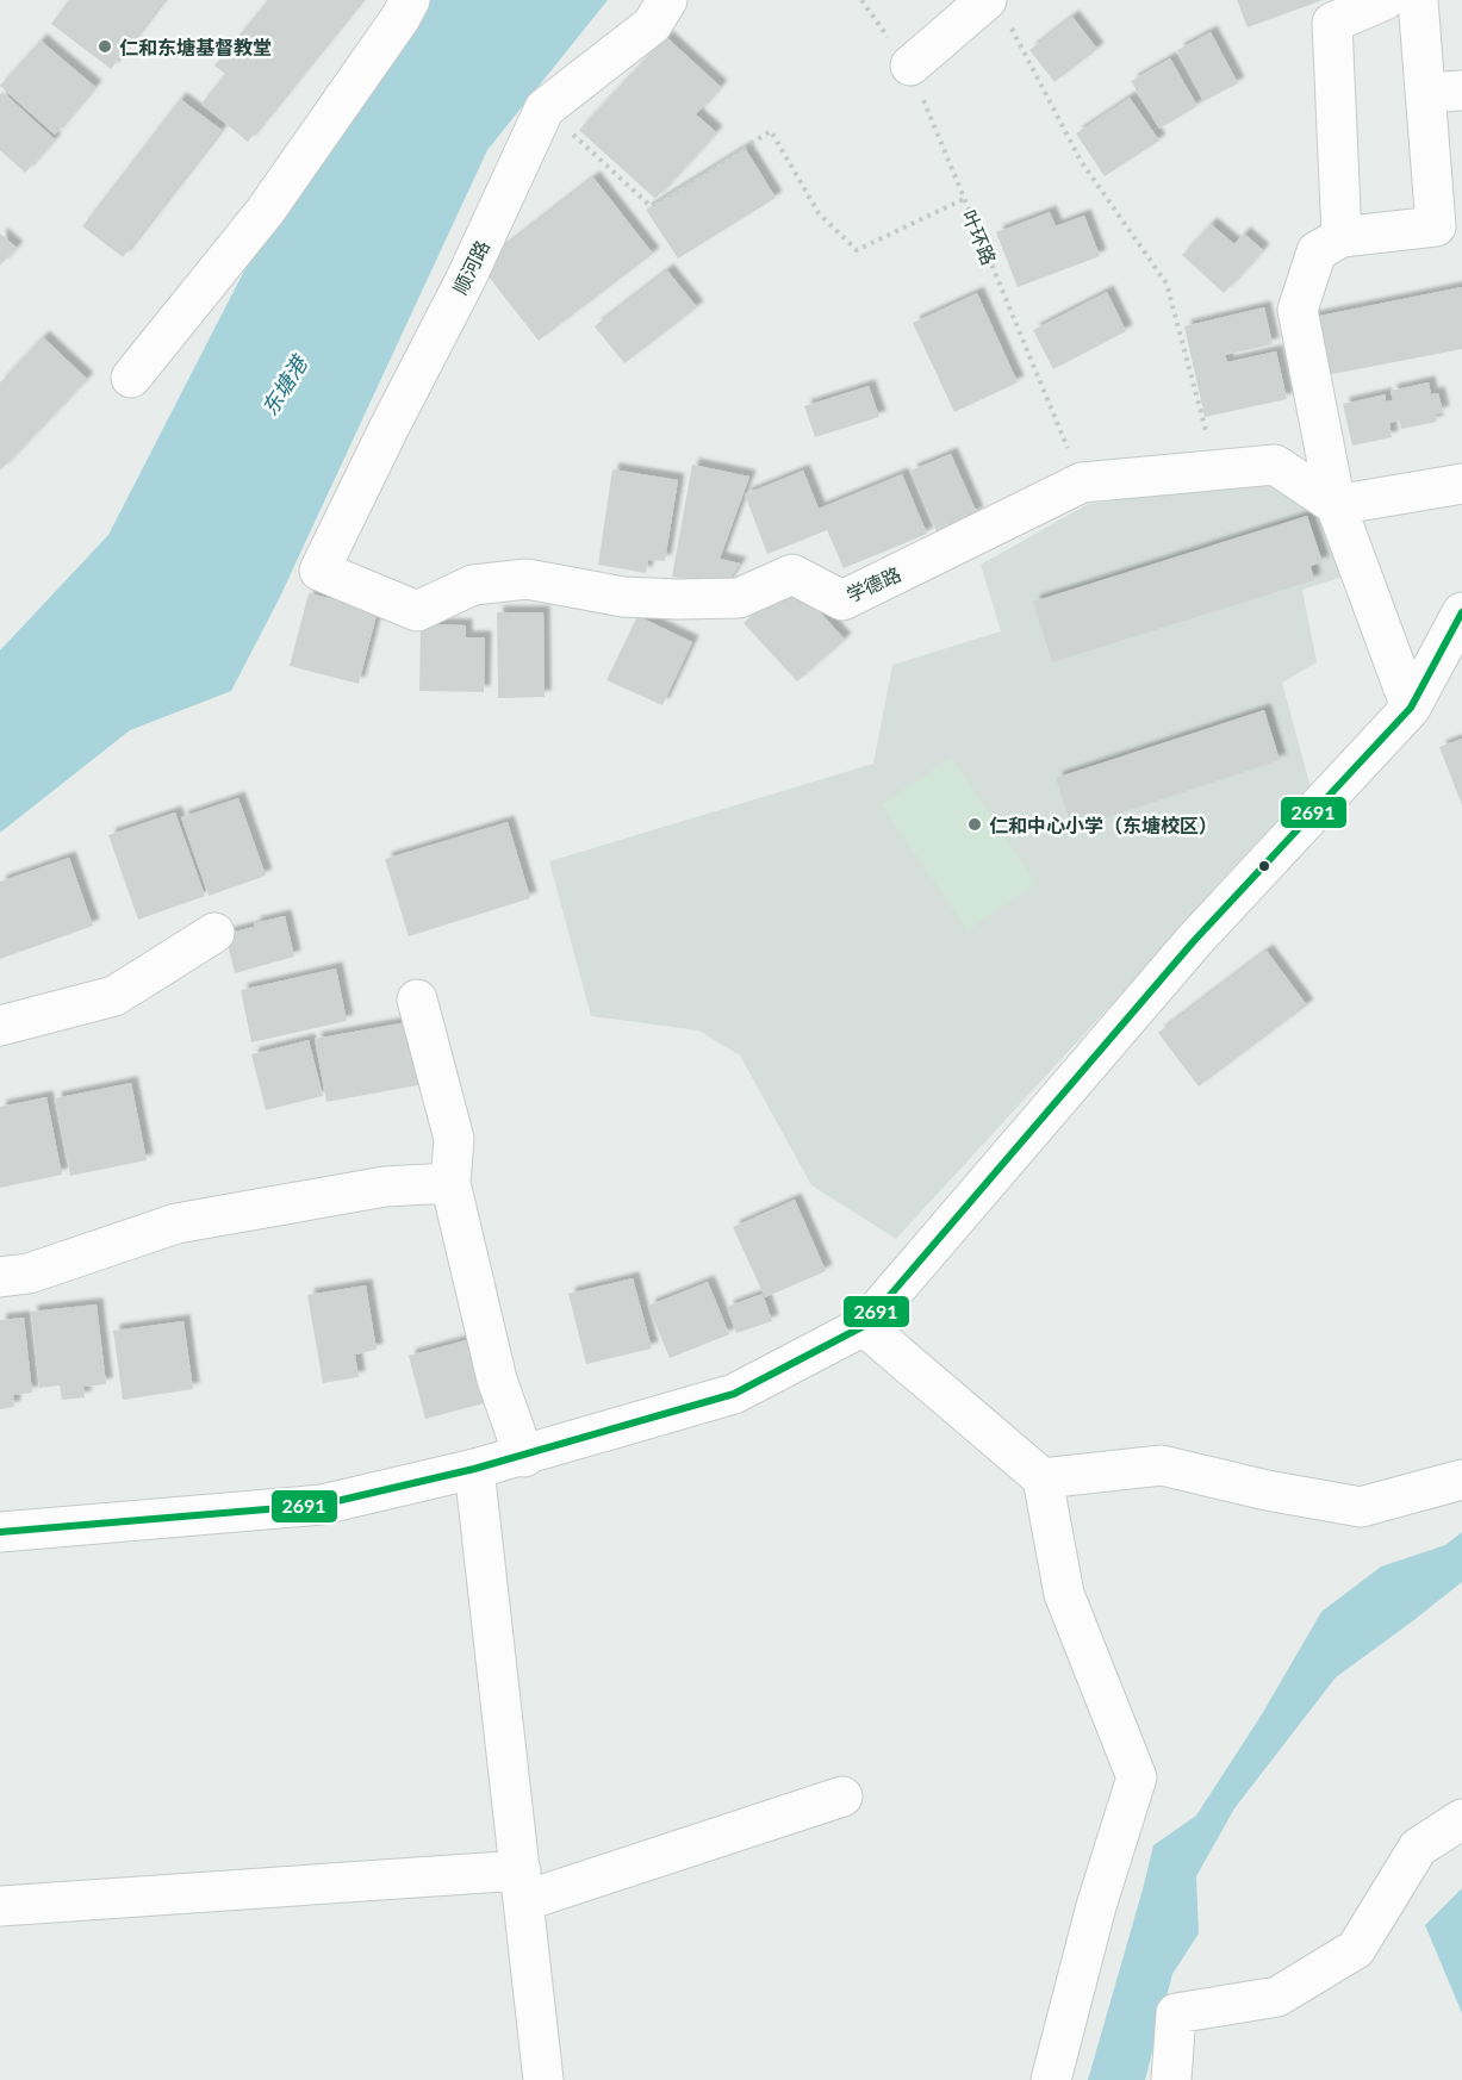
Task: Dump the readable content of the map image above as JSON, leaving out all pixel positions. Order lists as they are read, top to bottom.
{
  "streets": {
    "street": ["顺河路", "学德路"],
    "path": ["叶环路"]
  },
  "crossings": [
    ["叶环路", "学德路"],
    ["顺河路", "学德路"]
  ],
  "water": ["东塘港"],
  "places": ["仁和东塘基督教堂", "仁和中心小学（东塘校区）"],
  "lines": ["transit line 2691"]
}
